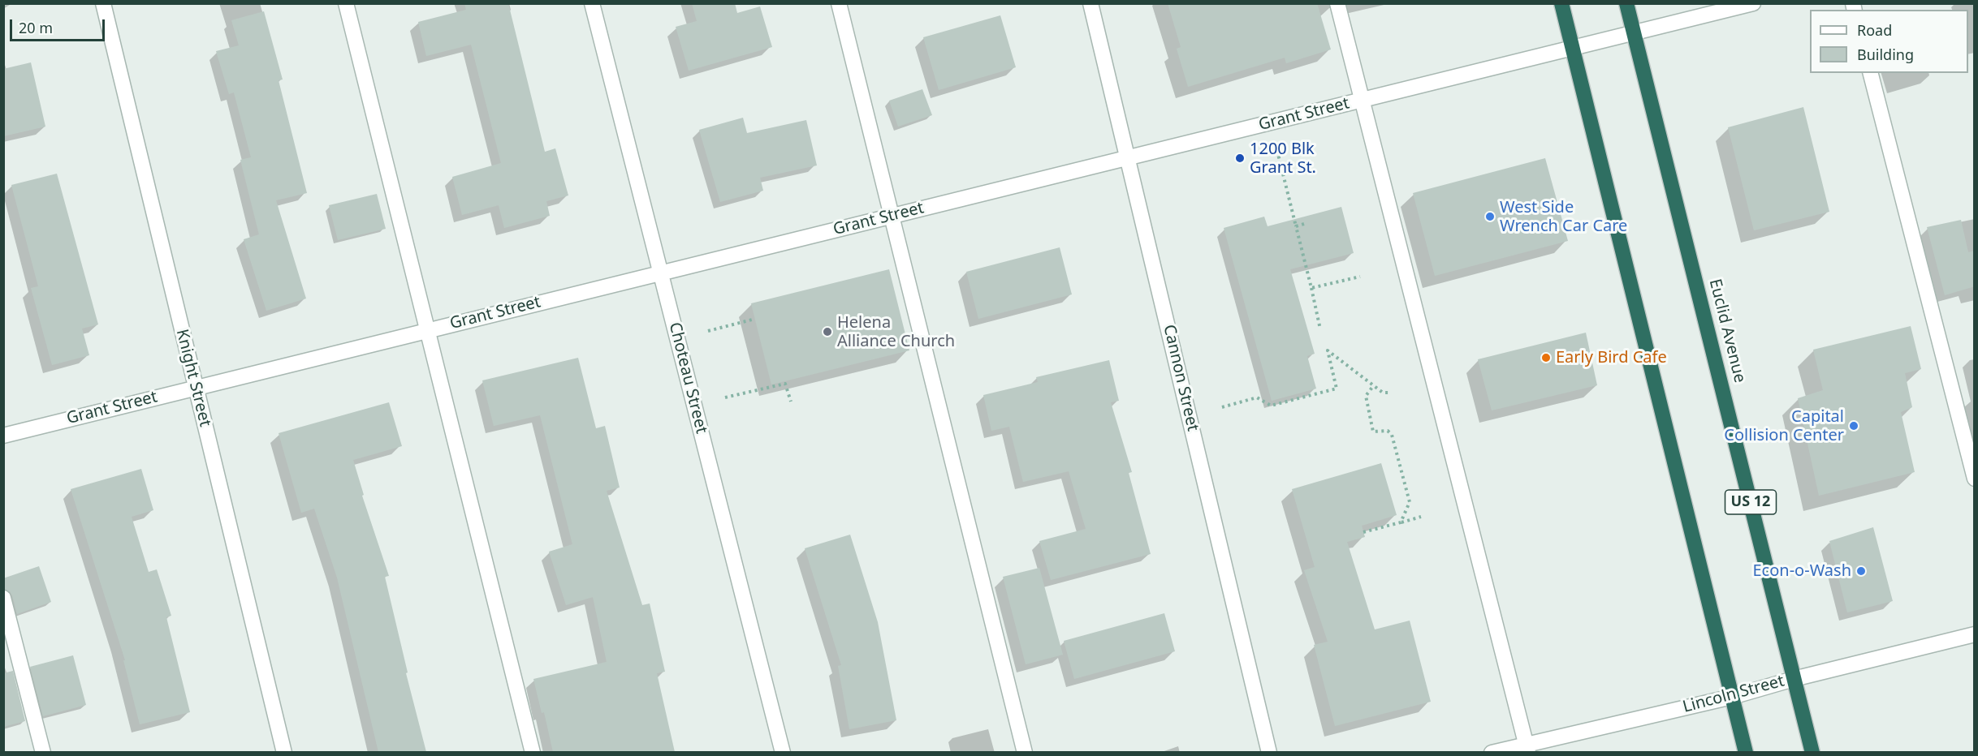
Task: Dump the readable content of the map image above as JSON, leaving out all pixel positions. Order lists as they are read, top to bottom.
{
  "streets": {
    "highway": ["Euclid Avenue", "US 12"],
    "street": [
      "Grant Street",
      "Knight Street",
      "Choteau Street",
      "Cannon Street",
      "Lincoln Street"
    ]
  },
  "crossings": [
    ["Grant Street", "Euclid Avenue"],
    ["Grant Street", "Knight Street"],
    ["Grant Street", "Choteau Street"],
    ["Grant Street", "Cannon Street"],
    ["Euclid Avenue", "Lincoln Street"]
  ],
  "places": [
    "1200 Blk Grant St.",
    "West Side Wrench Car Care",
    "Helena Alliance Church",
    "Early Bird Cafe",
    "Capital Collision Center",
    "Econ-o-Wash"
  ],
  "legend": ["Road", "Building"],
  "scale_bar": "20 m"
}
